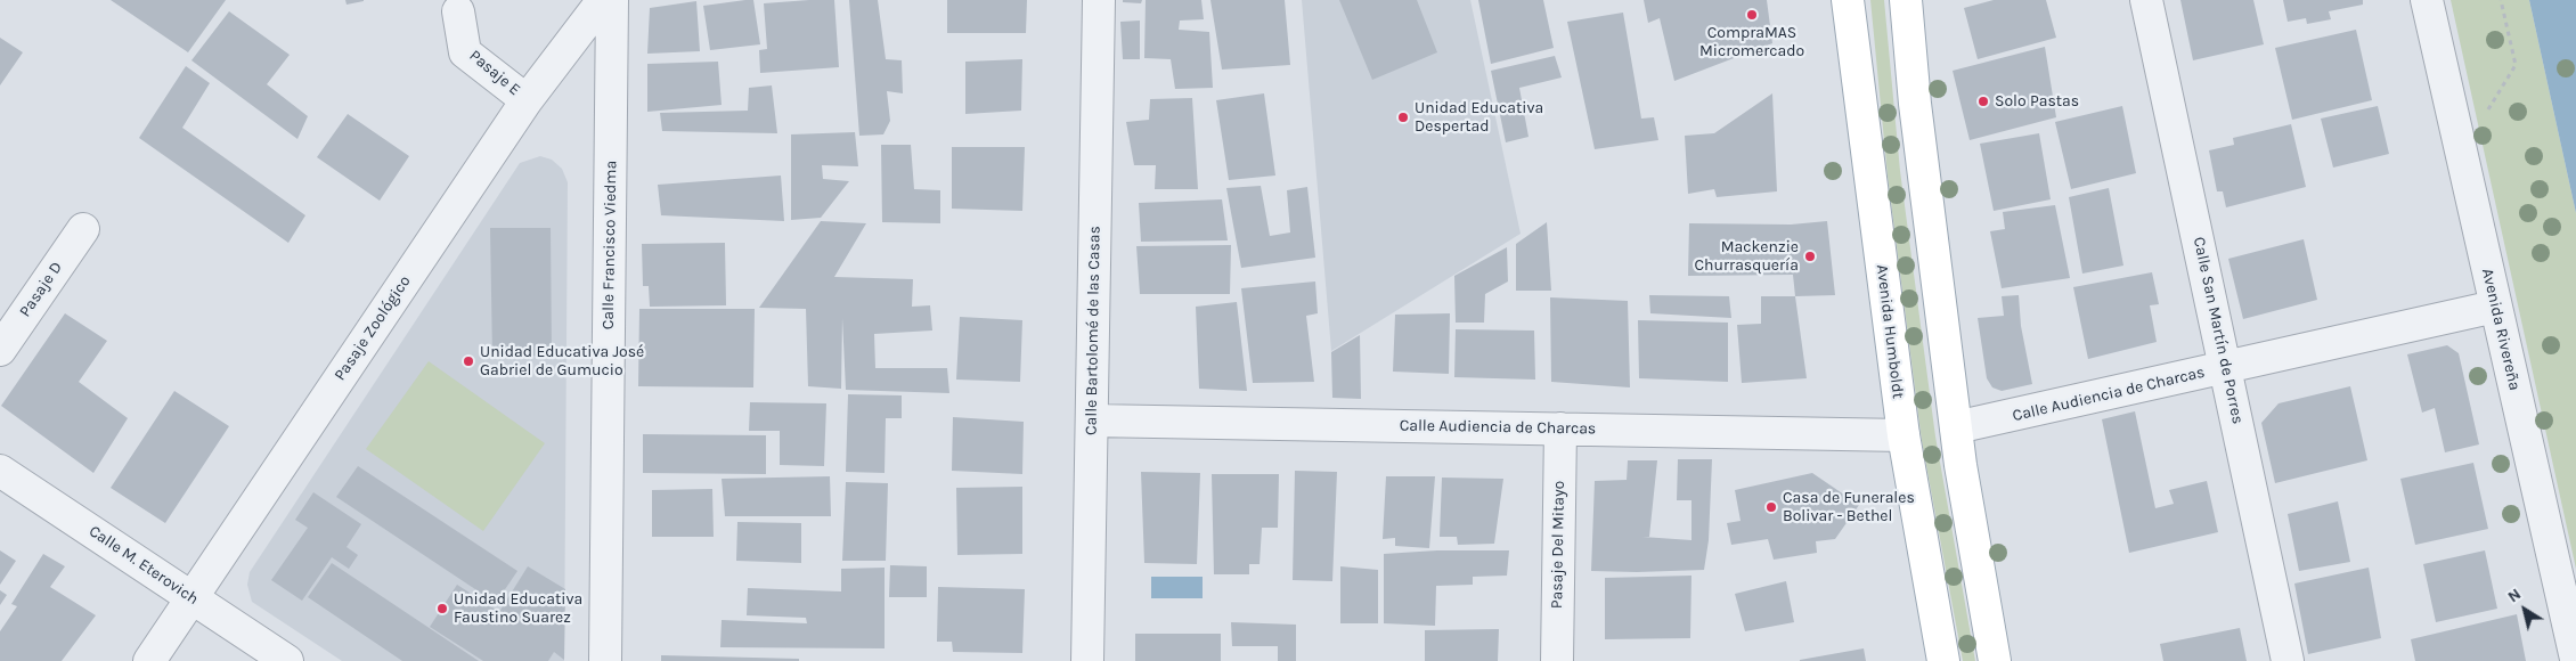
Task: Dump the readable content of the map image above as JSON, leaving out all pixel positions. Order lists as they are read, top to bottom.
{
  "streets": {
    "main road": ["Avenida Humboldt"],
    "street": [
      "Pasaje E",
      "Calle Francisco Viedma",
      "Pasaje D",
      "Pasaje Zoológico",
      "Avenida Rivereña",
      "Calle Bartolomé de las Casas",
      "Calle San Martín de Porres",
      "Calle Audiencia de Charcas",
      "Pasaje Del Mitayo",
      "Calle M. Eterovich"
    ]
  },
  "crossings": [
    ["Pasaje E", "Pasaje Zoológico"],
    ["Pasaje Zoológico", "Calle M. Eterovich"],
    ["Avenida Rivereña", "Calle Audiencia de Charcas"],
    ["Calle Bartolomé de las Casas", "Calle Audiencia de Charcas"],
    ["Calle San Martín de Porres", "Calle Audiencia de Charcas"],
    ["Avenida Humboldt", "Calle Audiencia de Charcas"],
    ["Calle Audiencia de Charcas", "Pasaje Del Mitayo"]
  ],
  "places": [
    "CompraMAS Micromercado",
    "Solo Pastas",
    "Unidad Educativa Despertad",
    "Mackenzie Churrasquería",
    "Unidad Educativa José Gabriel de Gumucio",
    "Casa de Funerales Bolivar - Bethel",
    "Unidad Educativa Faustino Suarez"
  ],
  "north": "top left"
}
